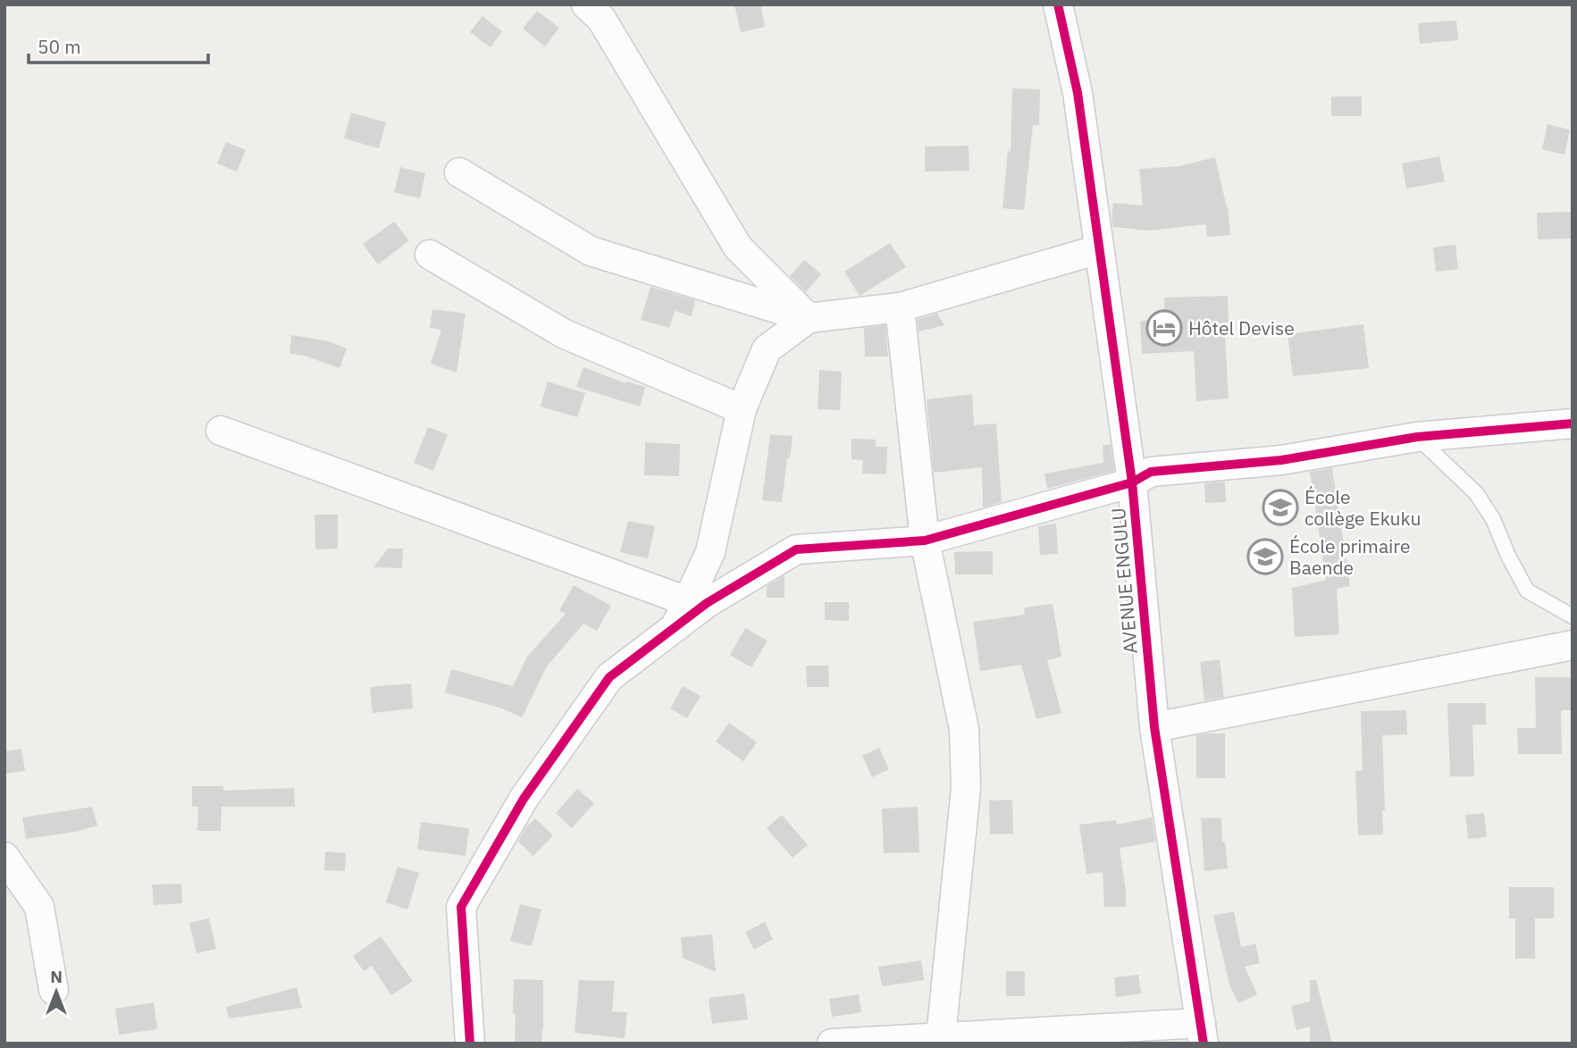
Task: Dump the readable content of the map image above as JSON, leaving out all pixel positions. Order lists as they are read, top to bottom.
{
  "streets": {
    "street": ["AVENUE ENGULU"]
  },
  "places": {
    "hotel": ["Hôtel Devise"],
    "school or university": ["École collège Ekuku", "École primaire Baende"]
  },
  "scale_bar": "50 m",
  "north": "top"
}
